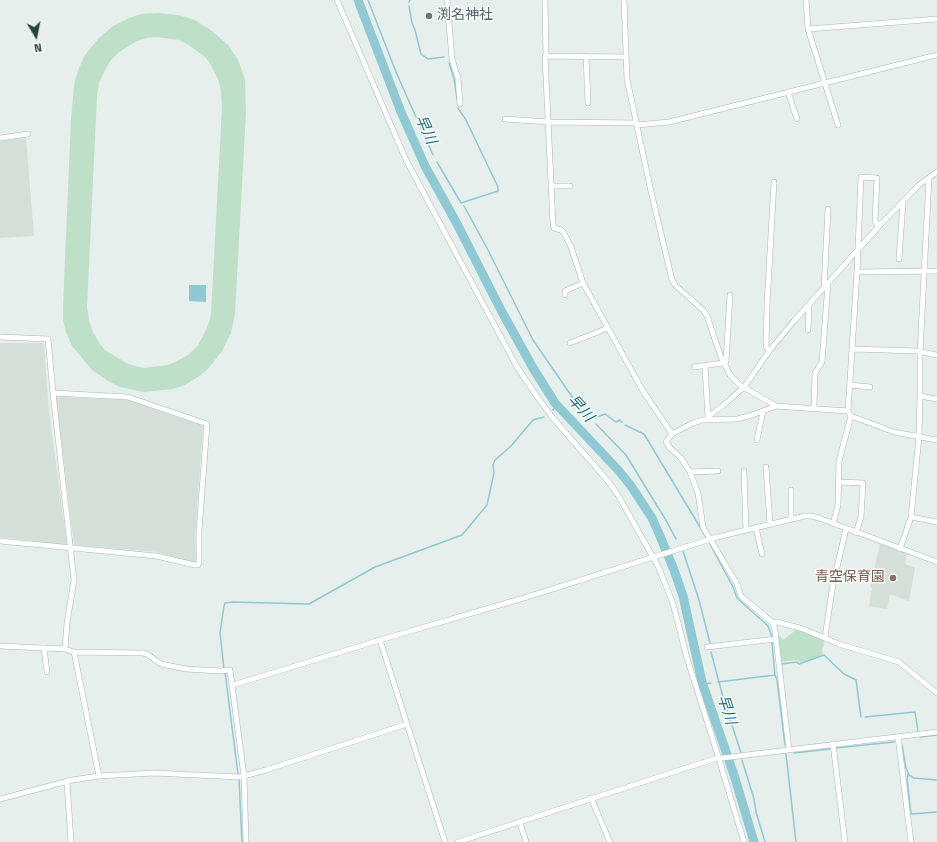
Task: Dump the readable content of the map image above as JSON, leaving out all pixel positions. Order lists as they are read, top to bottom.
{
  "water": ["早川"],
  "places": ["渕名神社", "青空保育園"],
  "north": "bottom"
}
